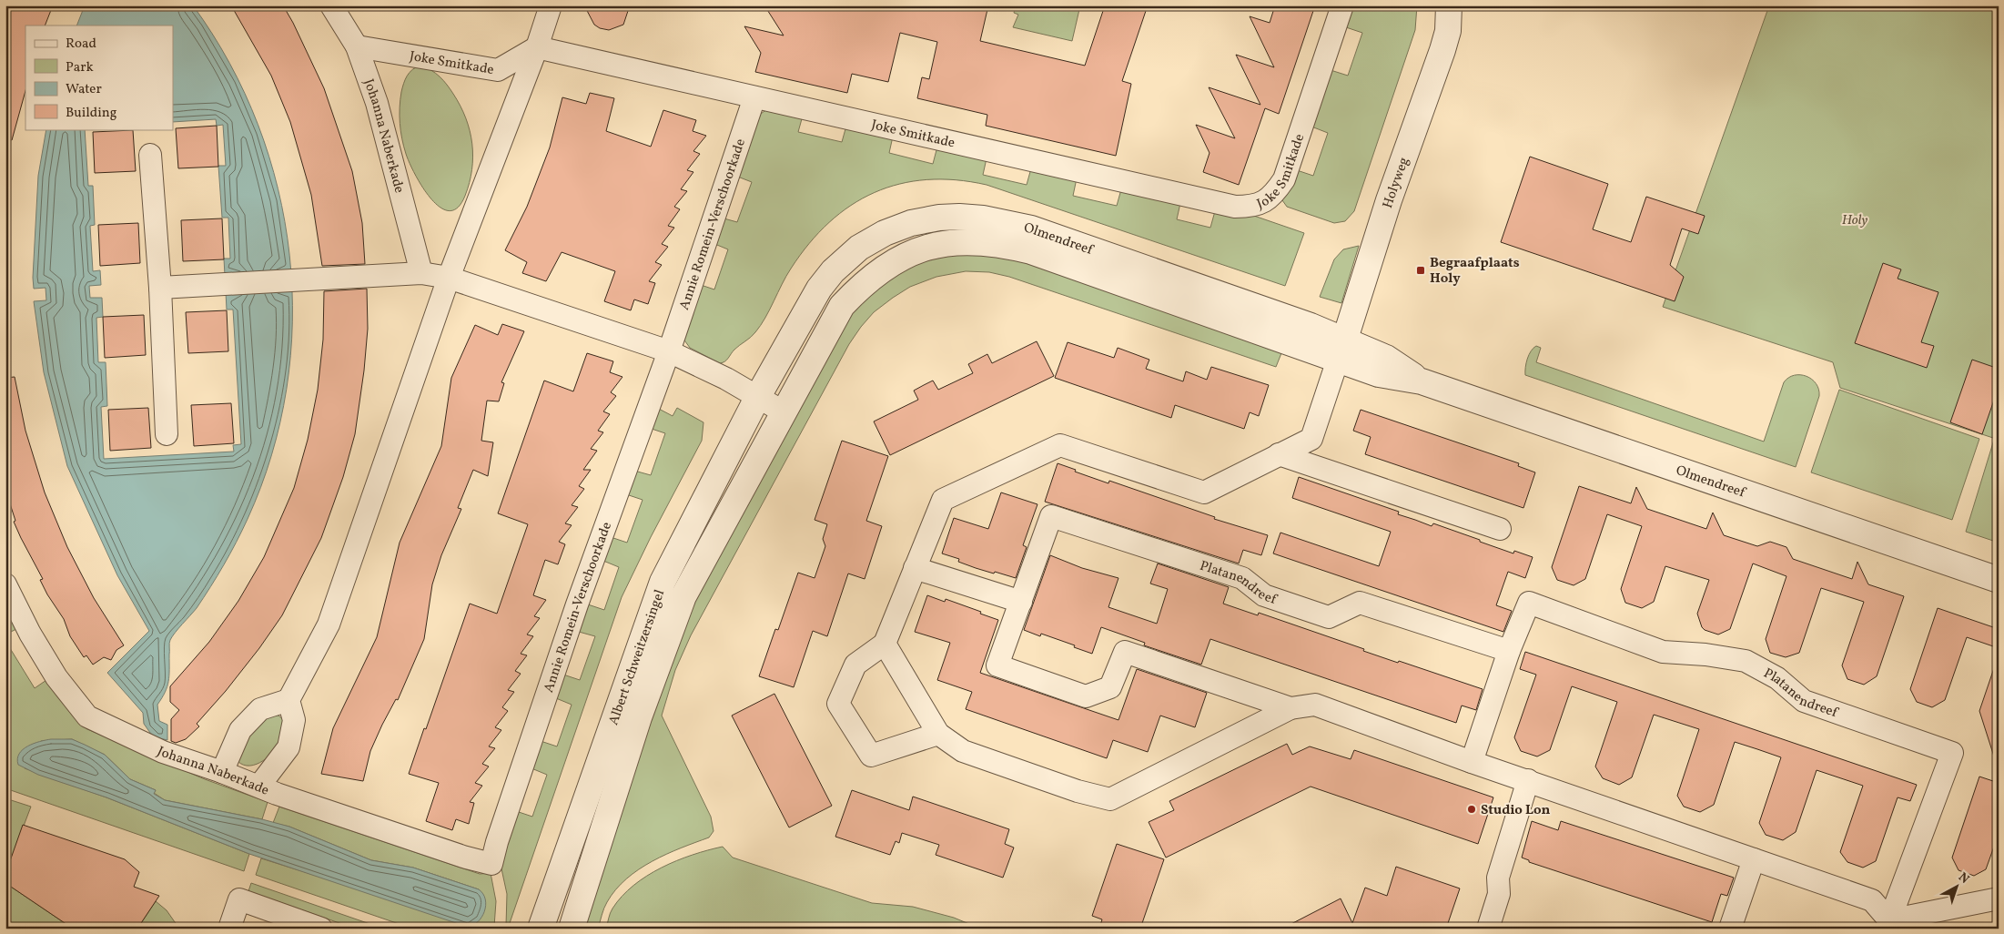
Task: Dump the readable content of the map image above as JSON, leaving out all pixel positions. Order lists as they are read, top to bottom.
{
  "streets": {
    "street": [
      "Joke Smitkade",
      "Johanna Naberkade",
      "Holyweg",
      "Annie Romein-Verschoorkade",
      "Olmendreef",
      "Platanendreef",
      "Albert Schweitzersingel"
    ]
  },
  "crossings": [
    ["Joke Smitkade", "Johanna Naberkade"],
    ["Joke Smitkade", "Annie Romein-Verschoorkade"],
    ["Johanna Naberkade", "Annie Romein-Verschoorkade"],
    ["Holyweg", "Olmendreef"],
    ["Olmendreef", "Albert Schweitzersingel"]
  ],
  "parks": ["Holy"],
  "places": {
    "transit": ["Begraafplaats Holy"],
    "other": ["Studio Lon"]
  },
  "legend": [
    "Road",
    "Park",
    "Water",
    "Building"
  ],
  "north": "top right"
}
